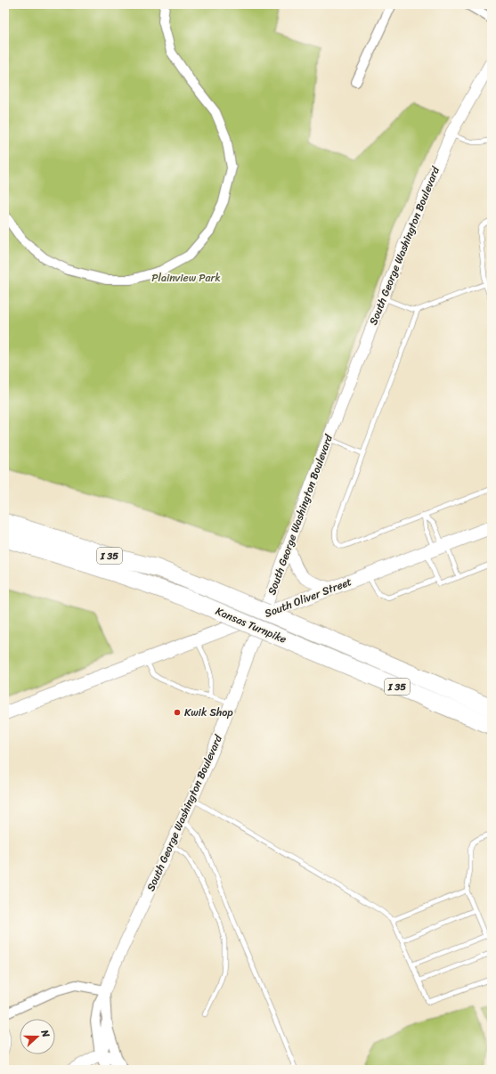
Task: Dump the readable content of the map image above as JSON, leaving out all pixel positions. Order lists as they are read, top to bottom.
{
  "streets": {
    "highway": ["I 35", "Kansas Turnpike"],
    "main road": ["South Oliver Street"],
    "street": ["South George Washington Boulevard"]
  },
  "crossings": [
    ["South George Washington Boulevard", "South Oliver Street"]
  ],
  "parks": ["Plainview Park"],
  "places": ["Kwik Shop"],
  "north": "right"
}
